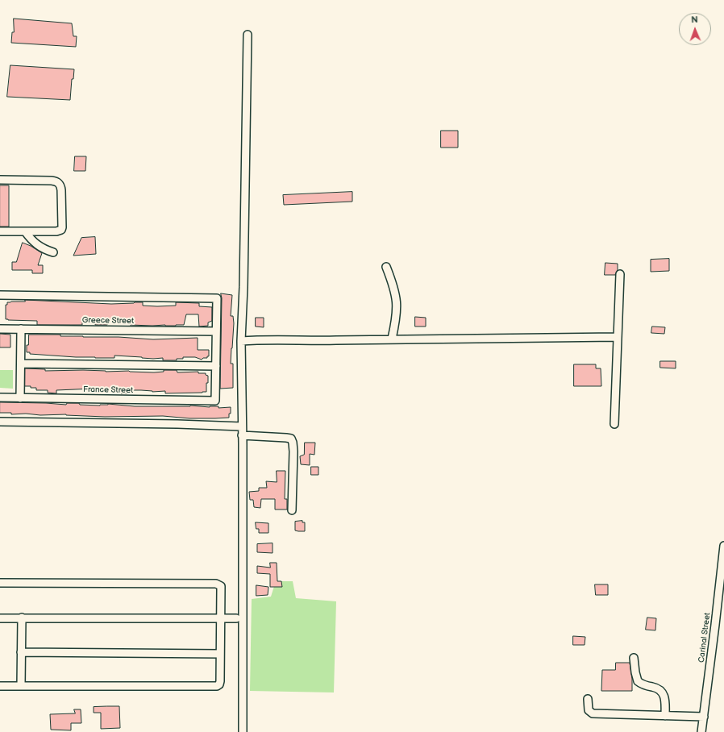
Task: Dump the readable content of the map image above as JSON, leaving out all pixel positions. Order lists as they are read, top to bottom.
{
  "streets": {
    "street": ["Greece Street", "France Street", "Carinal Street"]
  },
  "north": "top"
}
